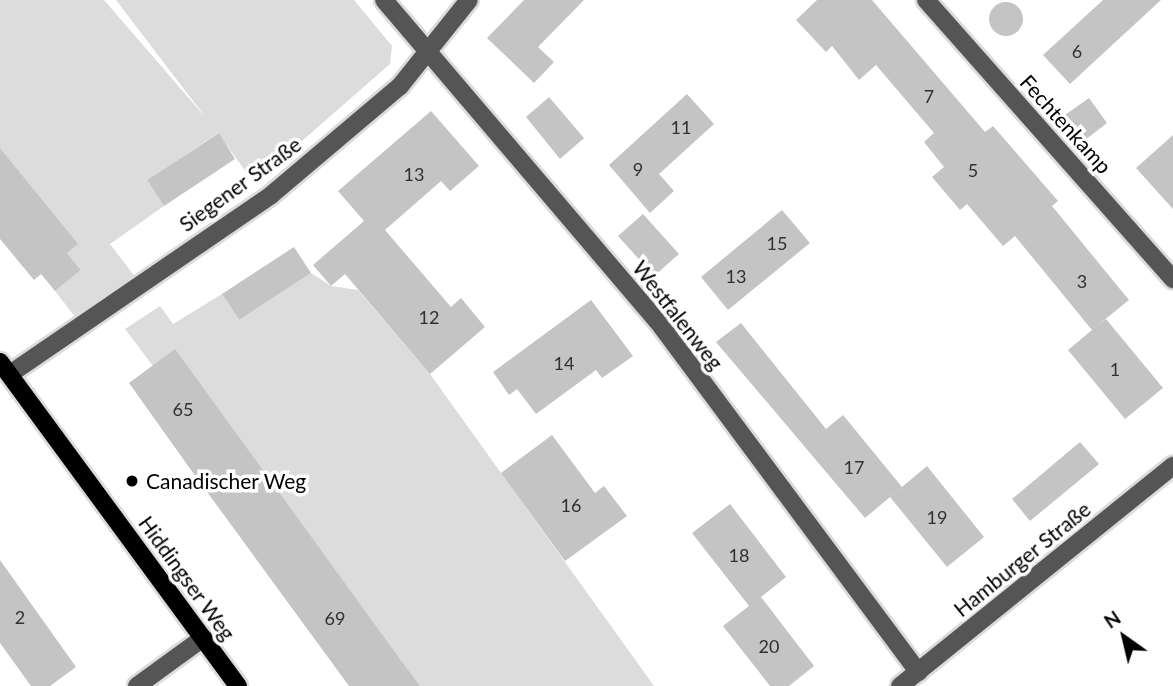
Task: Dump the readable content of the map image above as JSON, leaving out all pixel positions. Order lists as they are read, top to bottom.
{
  "streets": {
    "main road": ["Hiddingser Weg"],
    "street": [
      "Fechtenkamp",
      "Siegener Straße",
      "Westfalenweg",
      "Hamburger Straße"
    ]
  },
  "crossings": [
    ["Siegener Straße", "Westfalenweg"],
    ["Siegener Straße", "Hiddingser Weg"],
    ["Westfalenweg", "Hamburger Straße"]
  ],
  "places": ["Canadischer Weg"],
  "house_numbers": [
    "6",
    "7",
    "11",
    "9",
    "5",
    "13",
    "15",
    "13",
    "3",
    "12",
    "14",
    "1",
    "65",
    "17",
    "16",
    "19",
    "18",
    "2",
    "69",
    "20"
  ],
  "north": "top left"
}
